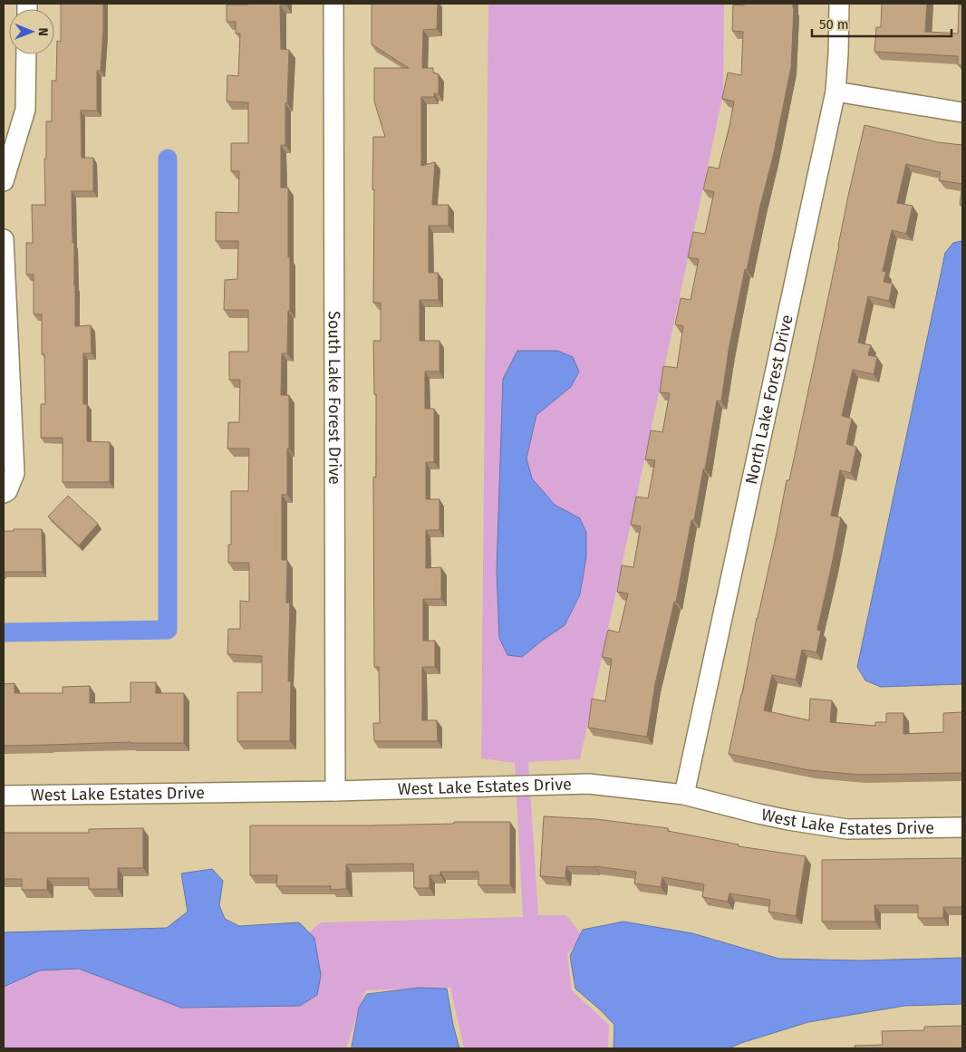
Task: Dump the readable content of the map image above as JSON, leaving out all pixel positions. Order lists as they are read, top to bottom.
{
  "streets": {
    "street": ["South Lake Forest Drive", "North Lake Forest Drive", "West Lake Estates Drive"]
  },
  "crossings": [
    ["South Lake Forest Drive", "West Lake Estates Drive"],
    ["North Lake Forest Drive", "West Lake Estates Drive"]
  ],
  "scale_bar": "50 m",
  "north": "right"
}
